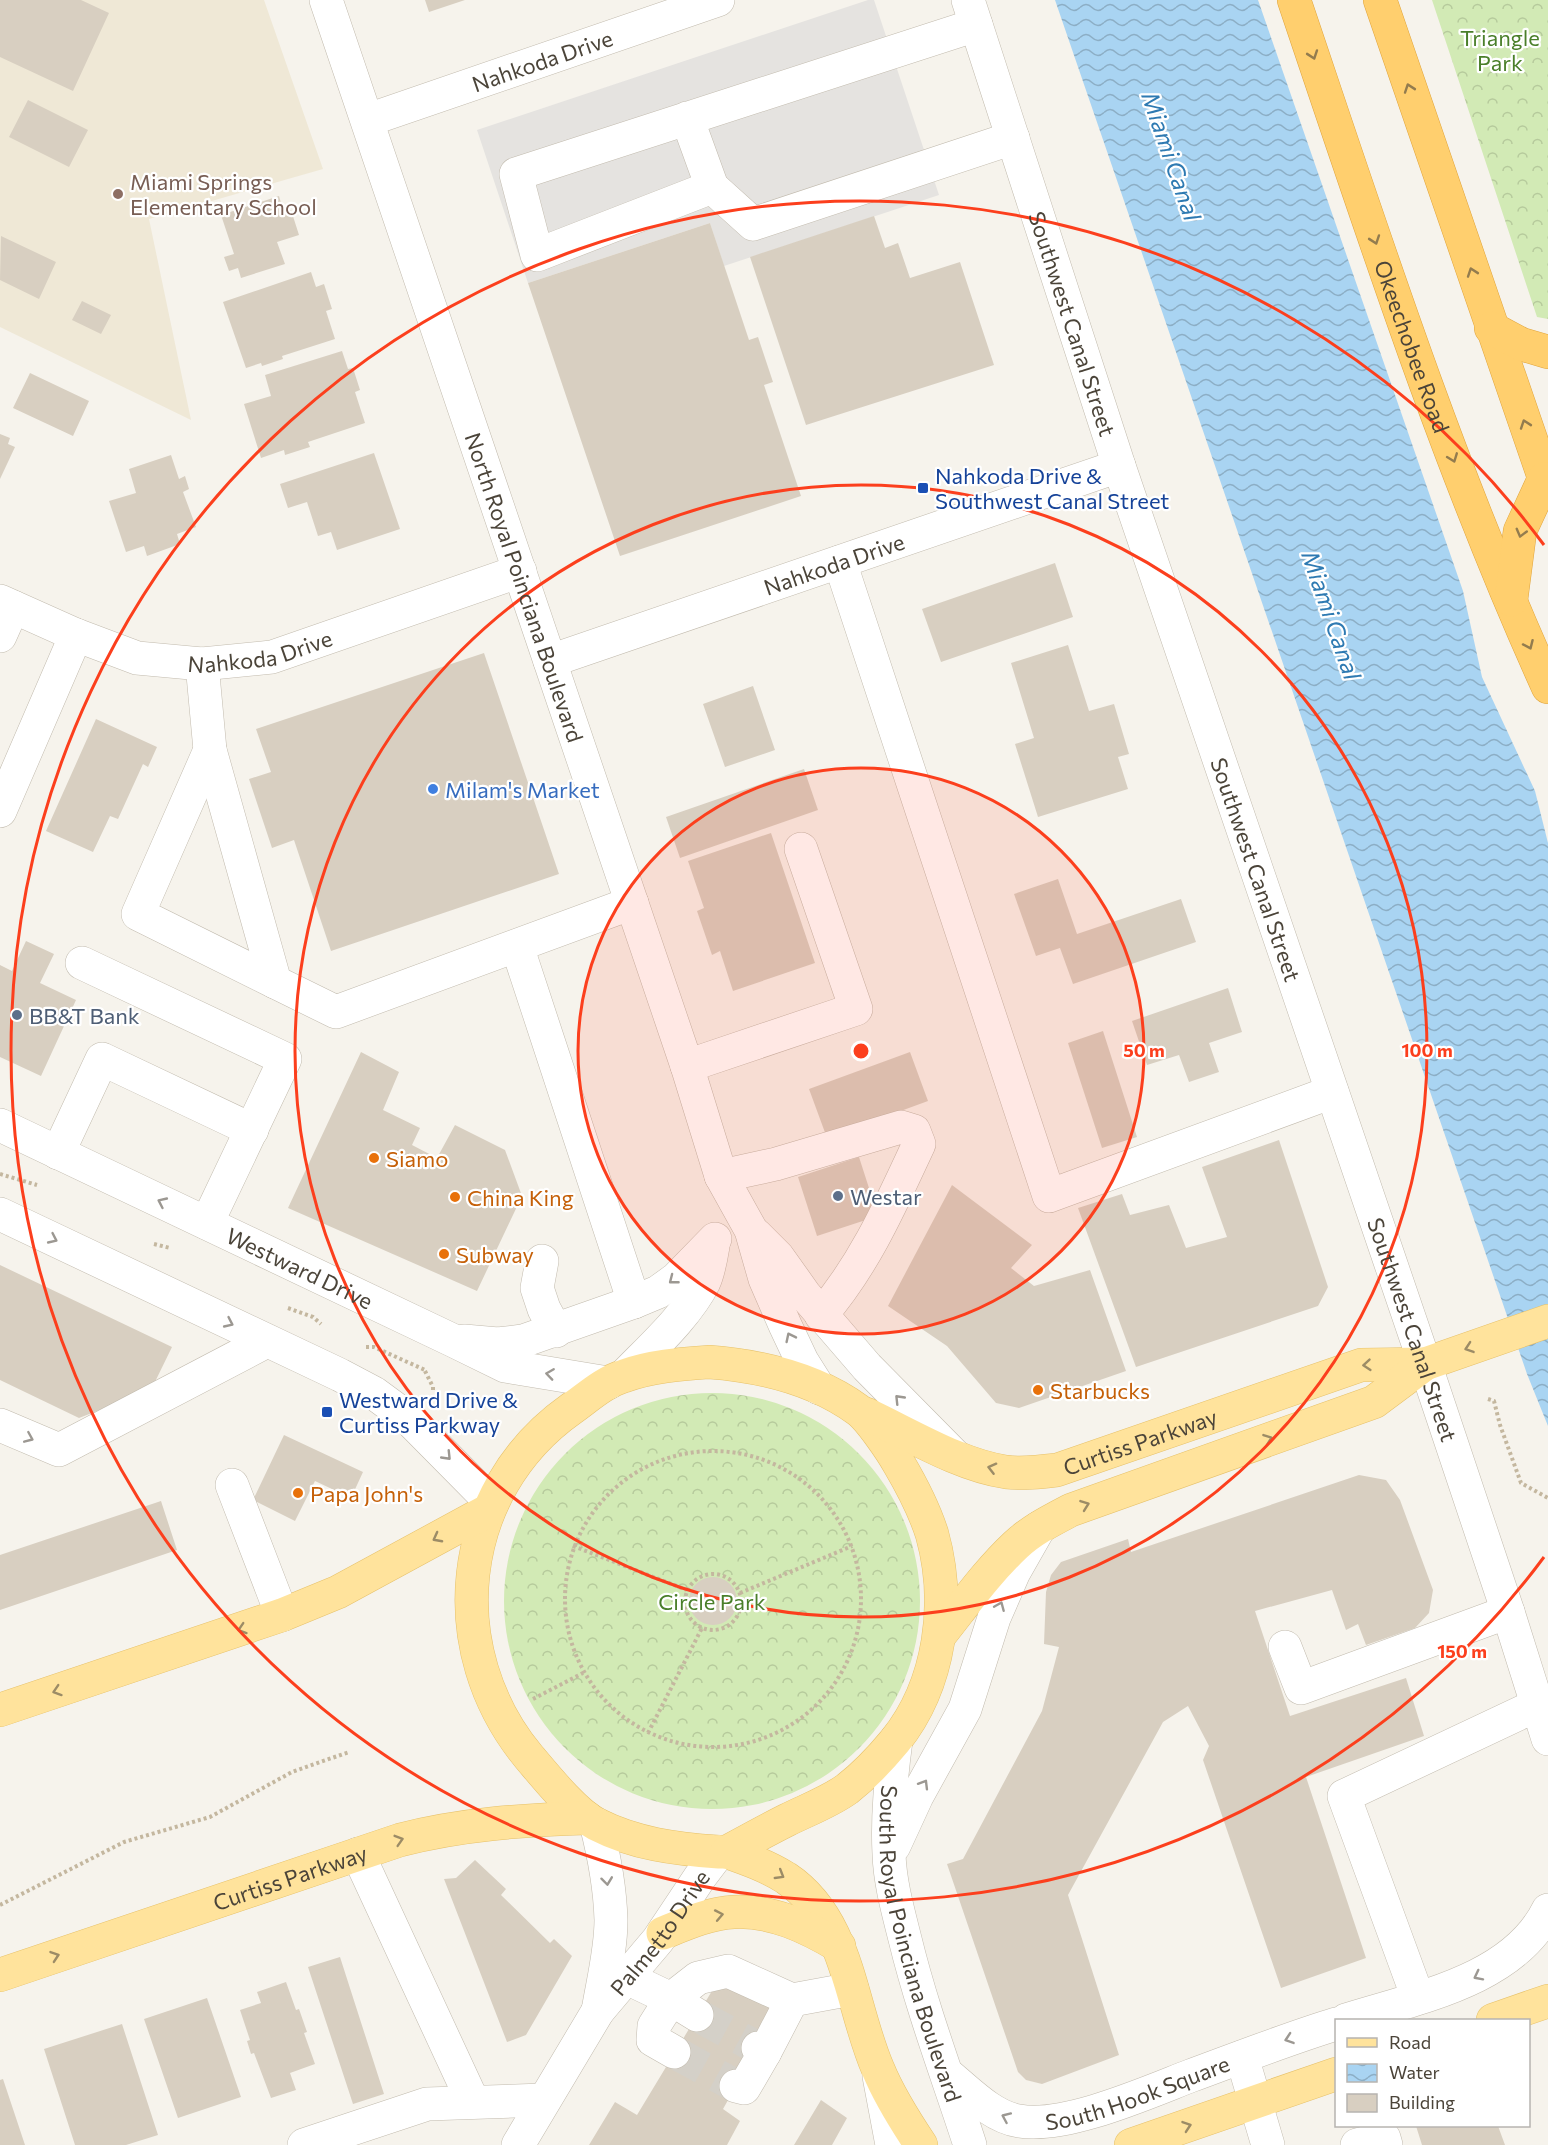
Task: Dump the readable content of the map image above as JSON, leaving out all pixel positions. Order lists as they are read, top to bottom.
{
  "streets": {
    "highway": ["Okeechobee Road"],
    "main road": ["Curtiss Parkway"],
    "street": [
      "Nahkoda Drive",
      "Southwest Canal Street",
      "North Royal Poinciana Boulevard",
      "Westward Drive",
      "Palmetto Drive",
      "South Royal Poinciana Boulevard",
      "South Hook Square"
    ]
  },
  "crossings": [
    ["Nahkoda Drive", "Southwest Canal Street"],
    ["Nahkoda Drive", "North Royal Poinciana Boulevard"],
    ["Southwest Canal Street", "Curtiss Parkway"],
    ["North Royal Poinciana Boulevard", "Westward Drive"],
    ["North Royal Poinciana Boulevard", "Curtiss Parkway"],
    ["Westward Drive", "Curtiss Parkway"],
    ["Curtiss Parkway", "Palmetto Drive"],
    ["South Royal Poinciana Boulevard", "South Hook Square"]
  ],
  "one_way": ["South Hook Square"],
  "water": ["Miami Canal"],
  "parks": ["Triangle Park", "Circle Park"],
  "places": {
    "other": [
      "Miami Springs Elementary School",
      "Milam's Market",
      "BB&T Bank",
      "Siamo",
      "Westar",
      "China King",
      "Subway",
      "Starbucks",
      "Papa John's"
    ],
    "transit": ["Nahkoda Drive & Southwest Canal Street", "Westward Drive & Curtiss Parkway"]
  },
  "legend": ["Road", "Water", "Building"],
  "rings": ["50 m", "100 m", "150 m"]
}
